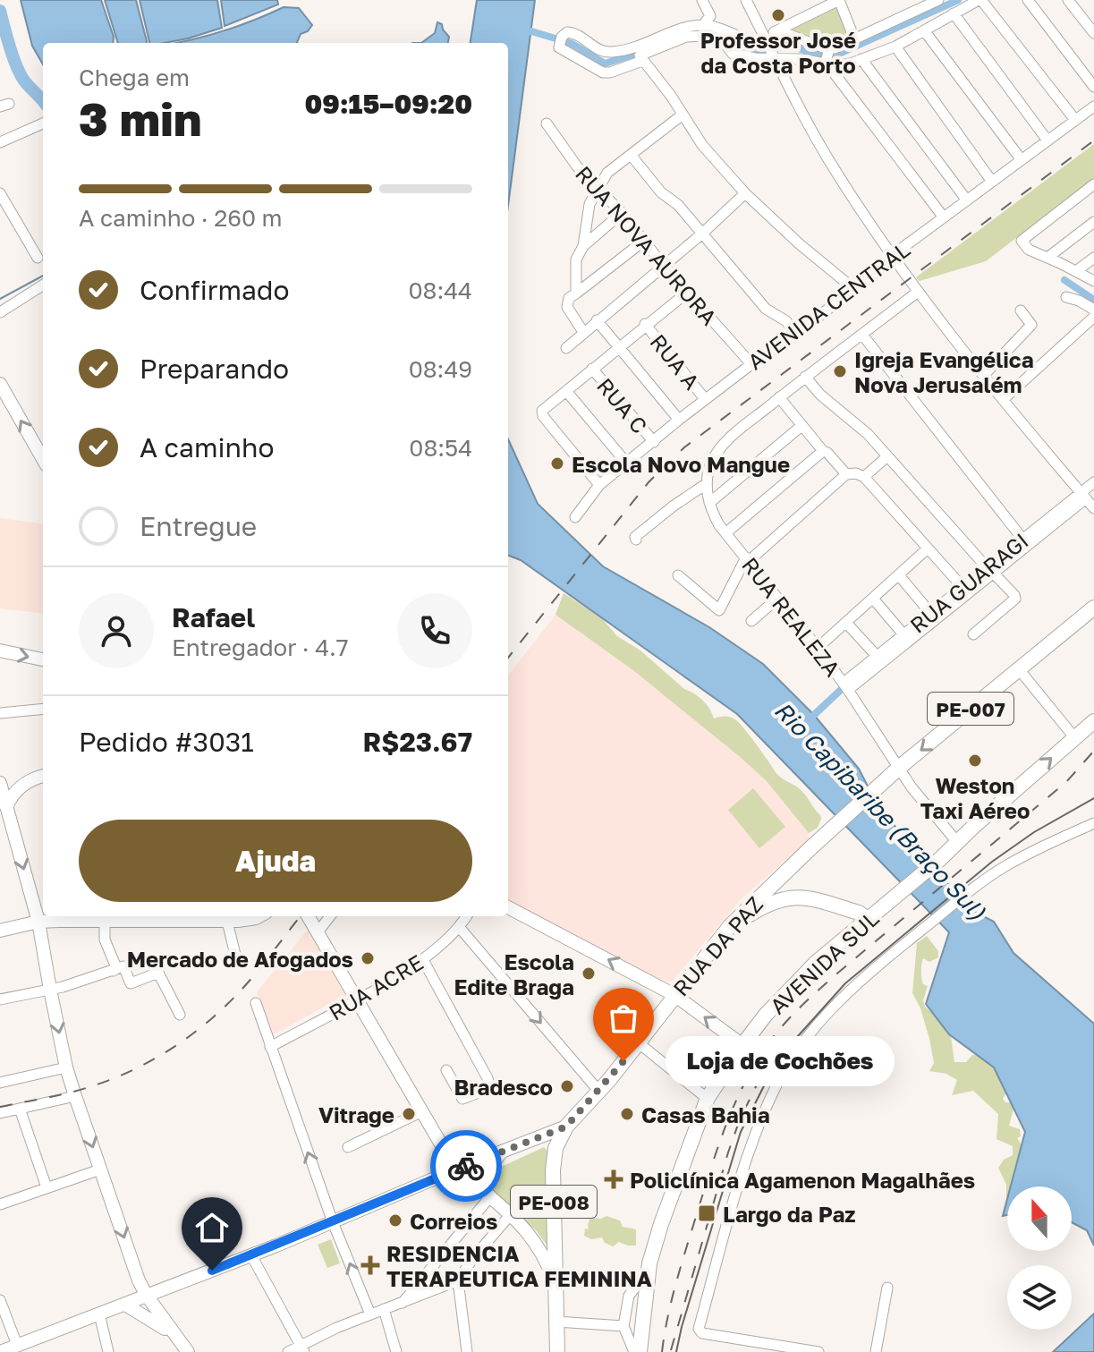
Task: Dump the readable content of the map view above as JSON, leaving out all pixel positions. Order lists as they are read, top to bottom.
{
  "streets": {
    "highway": [
      "PE-007",
      "RUA DA PAZ",
      "AVENIDA SUL",
      "PE-008"
    ],
    "street": [
      "RUA NOVA AURORA",
      "AVENIDA CENTRAL",
      "RUA A",
      "RUA C",
      "RUA GUARAGI",
      "RUA REALEZA",
      "RUA ACRE"
    ]
  },
  "crossings": [
    ["RUA NOVA AURORA", "AVENIDA CENTRAL"],
    ["AVENIDA CENTRAL", "RUA A"],
    ["AVENIDA CENTRAL", "RUA C"],
    ["AVENIDA CENTRAL", "RUA REALEZA"],
    ["RUA GUARAGI", "RUA REALEZA"],
    ["RUA REALEZA", "PE-007"],
    ["RUA REALEZA", "RUA DA PAZ"],
    ["RUA REALEZA", "AVENIDA SUL"],
    ["PE-007", "RUA DA PAZ"],
    ["RUA DA PAZ", "PE-008"]
  ],
  "water": ["Rio Capibaribe (Braço Sul)"],
  "places": {
    "other": [
      "Professor José da Costa Porto",
      "Igreja Evangélica Nova Jerusalém",
      "Escola Novo Mangue",
      "Weston Taxi Aéreo",
      "Mercado de Afogados",
      "Escola Edite Braga",
      "Loja de Cochões",
      "Bradesco",
      "Vitrage",
      "Casas Bahia",
      "Correios"
    ],
    "health": ["Policlínica Agamenon Magalhães", "RESIDENCIA TERAPEUTICA FEMININA"],
    "transit": ["Largo da Paz"]
  },
  "north": "top",
  "page": {
    "heading": ["3 min", "Chega em", "09:15–09:20"],
    "panel": [
      "Rafael",
      "Entregador · 4.7",
      "Pedido #3031",
      "R$23.67"
    ],
    "bar": "A caminho · 260 m",
    "list": [
      ["Confirmado", "08:44"],
      ["Preparando", "08:49"],
      ["A caminho", "08:54"],
      "Entregue"
    ],
    "buttons": "Ajuda",
    "bubble": "Loja de Cochões"
  }
}
